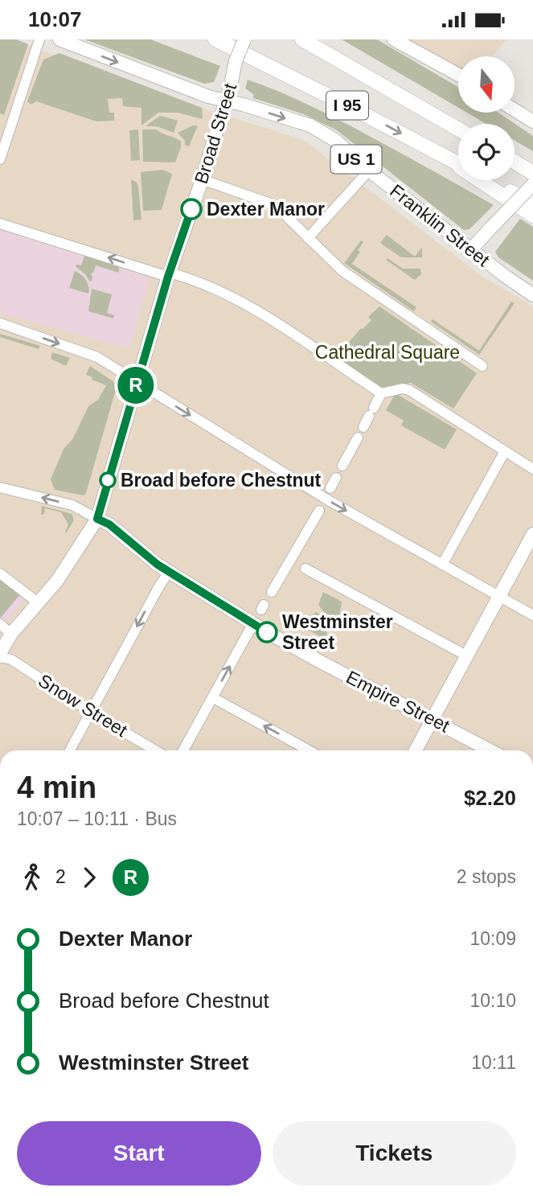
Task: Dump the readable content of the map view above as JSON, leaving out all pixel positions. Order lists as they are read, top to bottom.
{
  "streets": {
    "highway": ["I 95"],
    "main road": [
      "Broad Street",
      "US 1",
      "Franklin Street",
      "Empire Street"
    ],
    "street": ["Snow Street"]
  },
  "crossings": [
    ["Broad Street", "Franklin Street"],
    ["Broad Street", "Empire Street"],
    ["Broad Street", "Snow Street"]
  ],
  "one_way": ["Franklin Street"],
  "parks": ["Cathedral Square"],
  "places": ["Dexter Manor", "Broad before Chestnut", "Westminster Street"],
  "lines": ["bus line R"],
  "north": "bottom",
  "page": {
    "status": "10:07",
    "on_map": "R",
    "heading": ["4 min", "10:07 – 10:11 · Bus", "$2.20"],
    "legs": ["2", "R", "2 stops"],
    "list": [
      {
        "name": "Dexter Manor",
        "value": "10:09"
      },
      {
        "name": "Broad before Chestnut",
        "value": "10:10"
      },
      {
        "name": "Westminster Street",
        "value": "10:11"
      }
    ],
    "buttons": ["Start", "Tickets"]
  }
}
